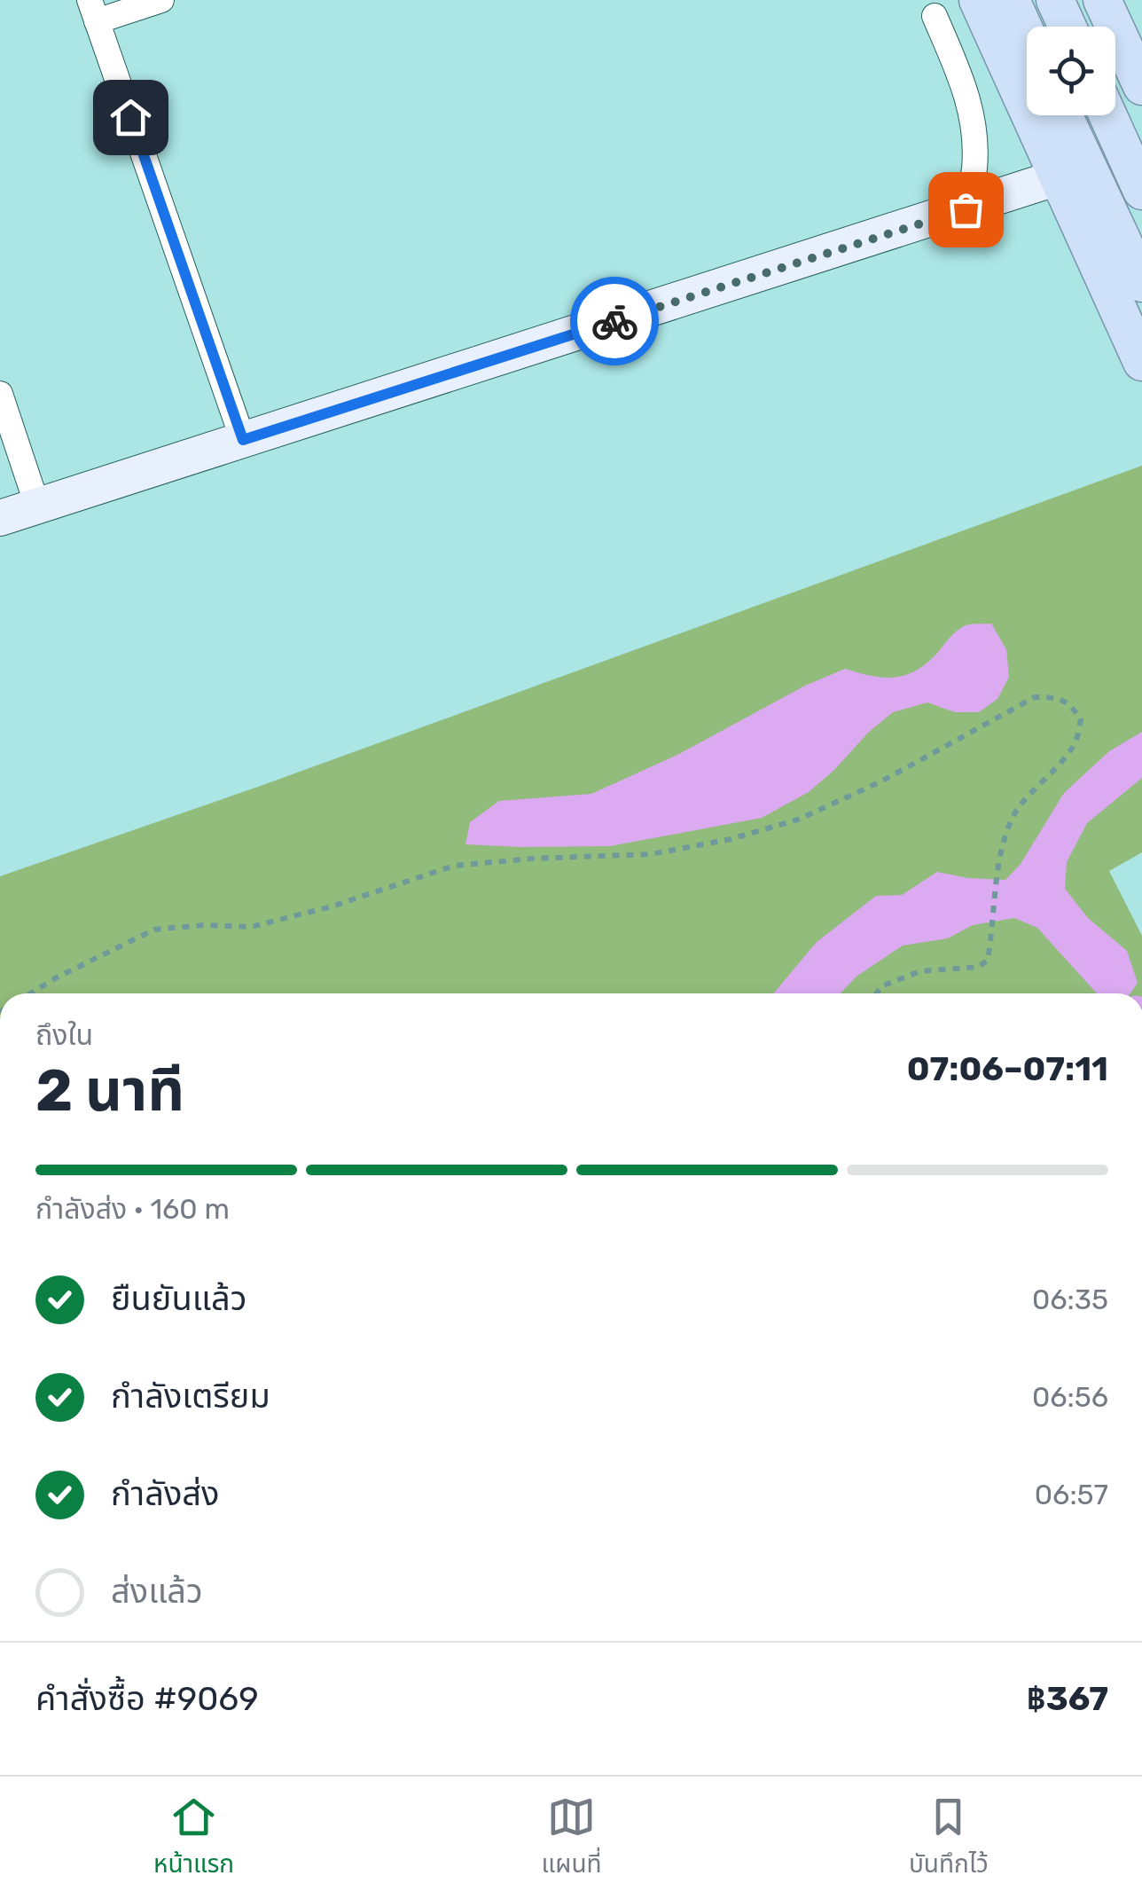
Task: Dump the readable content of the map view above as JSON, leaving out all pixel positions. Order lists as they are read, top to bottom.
{
  "page": {
    "heading": ["2 นาที", "ถึงใน", "07:06–07:11"],
    "panel": ["คำสั่งซื้อ #9069", "฿367"],
    "bar": "กำลังส่ง · 160 m",
    "list": [
      ["ยืนยันแล้ว", "06:35"],
      ["กำลังเตรียม", "06:56"],
      ["กำลังส่ง", "06:57"],
      "ส่งแล้ว"
    ],
    "tabs": ["หน้าแรก", "แผนที่", "บันทึกไว้"]
  }
}
